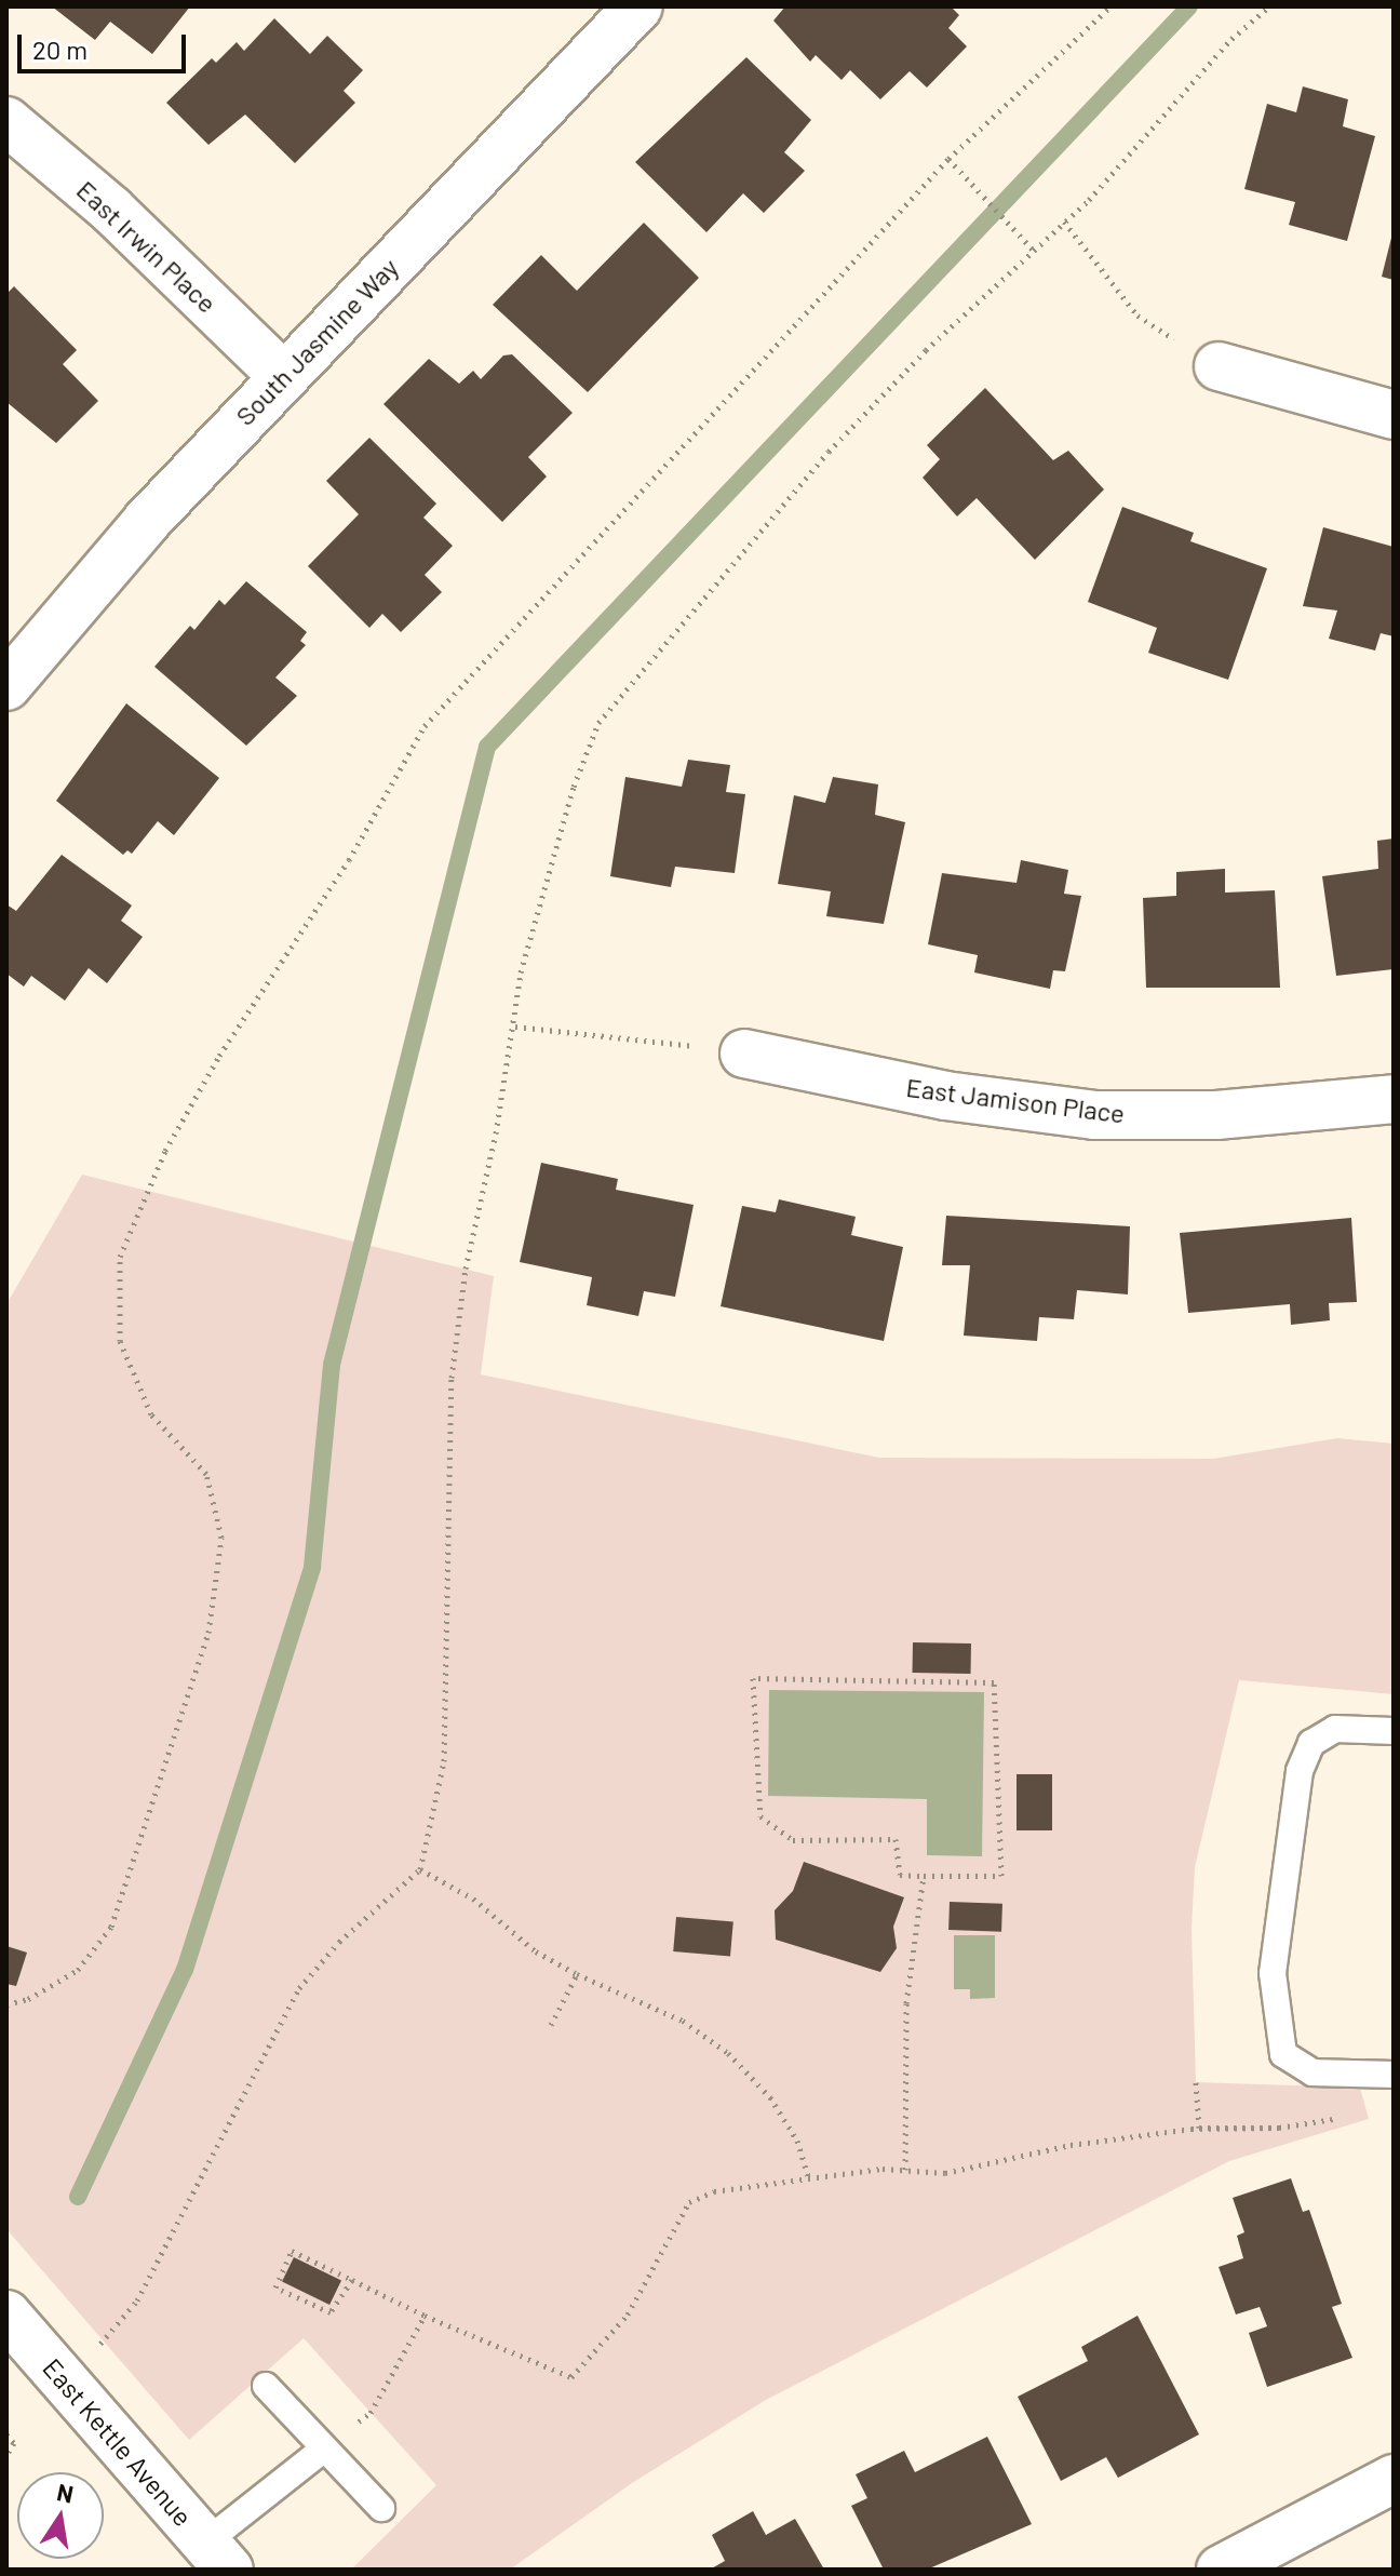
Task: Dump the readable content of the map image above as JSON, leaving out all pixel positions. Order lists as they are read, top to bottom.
{
  "streets": {
    "street": [
      "East Irwin Place",
      "South Jasmine Way",
      "East Jamison Place",
      "East Kettle Avenue"
    ]
  },
  "crossings": [
    ["East Irwin Place", "South Jasmine Way"]
  ],
  "scale_bar": "20 m",
  "north": "top"
}
